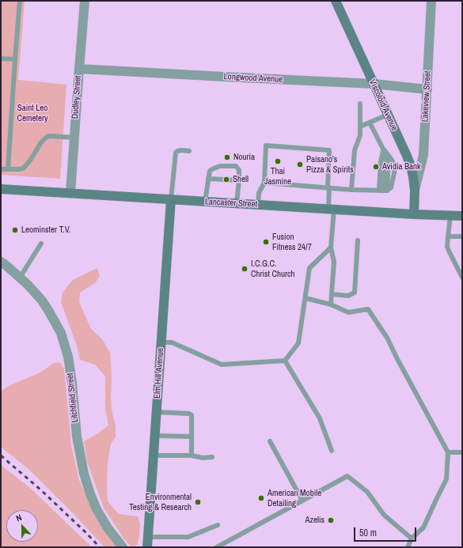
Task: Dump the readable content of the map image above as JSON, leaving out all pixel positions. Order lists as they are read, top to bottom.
{
  "streets": {
    "main road": ["Viscoloid Avenue", "Lancaster Street", "Elm Hill Avenue"],
    "street": [
      "Longwood Avenue",
      "Lakeview Street",
      "Dudley Street",
      "Litchfield Street"
    ]
  },
  "crossings": [
    ["Longwood Avenue", "Lakeview Street"],
    ["Longwood Avenue", "Dudley Street"],
    ["Longwood Avenue", "Viscoloid Avenue"],
    ["Lakeview Street", "Viscoloid Avenue"],
    ["Dudley Street", "Lancaster Street"],
    ["Viscoloid Avenue", "Lancaster Street"],
    ["Lancaster Street", "Elm Hill Avenue"]
  ],
  "parks": ["Saint Leo Cemetery"],
  "places": [
    "Nouria",
    "Thai Jasmine",
    "Paisano's Pizza & Spirits",
    "Avidia Bank",
    "Shell",
    "Leominster T.V.",
    "Fusion Fitness 24/7",
    "I.C.G.C. Christ Church",
    "American Mobile Detailing",
    "Environmental Testing & Research",
    "Azelis"
  ],
  "scale_bar": "50 m",
  "north": "top"
}
